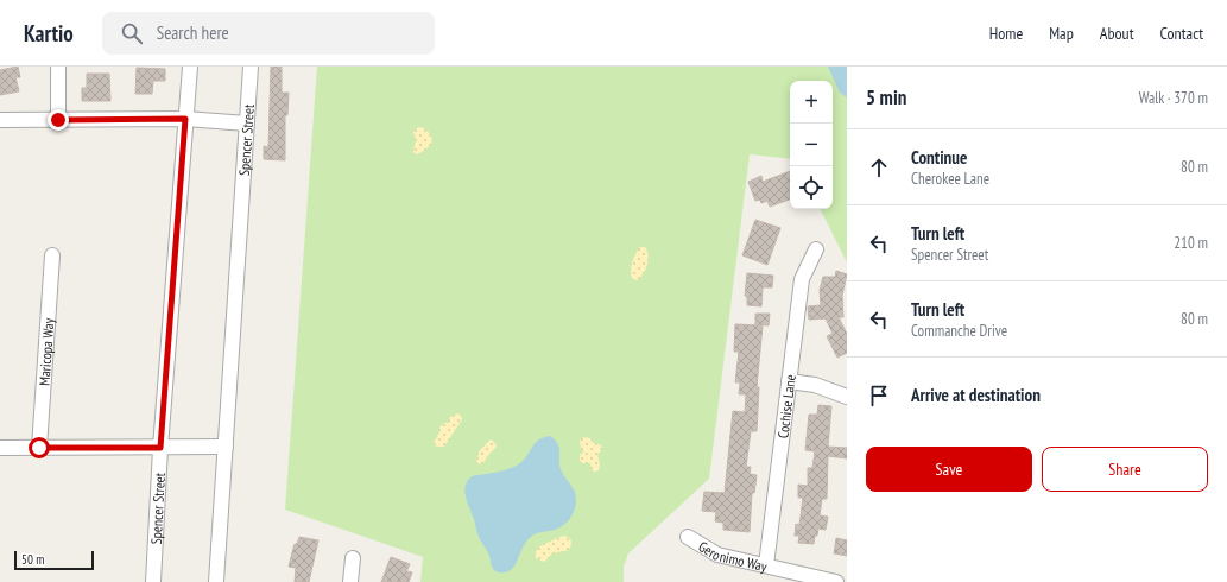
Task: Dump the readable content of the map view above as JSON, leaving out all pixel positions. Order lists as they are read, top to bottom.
{
  "streets": {
    "street": [
      "Spencer Street",
      "Maricopa Way",
      "Cochise Lane",
      "Geronimo Way"
    ]
  },
  "crossings": [
    ["Cochise Lane", "Geronimo Way"]
  ],
  "scale_bar": "50 m",
  "page": {
    "header": "Kartio",
    "search": "Search here",
    "nav": [
      "Home",
      "Map",
      "About",
      "Contact"
    ],
    "heading": ["5 min", "Walk · 370 m"],
    "map_buttons": ["+", "−"],
    "list": [
      ["Continue", "Cherokee Lane", "80 m"],
      ["Turn left", "Spencer Street", "210 m"],
      ["Turn left", "Commanche Drive", "80 m"],
      "Arrive at destination"
    ],
    "buttons": ["Save", "Share"],
    "scale": "50 m"
  }
}
